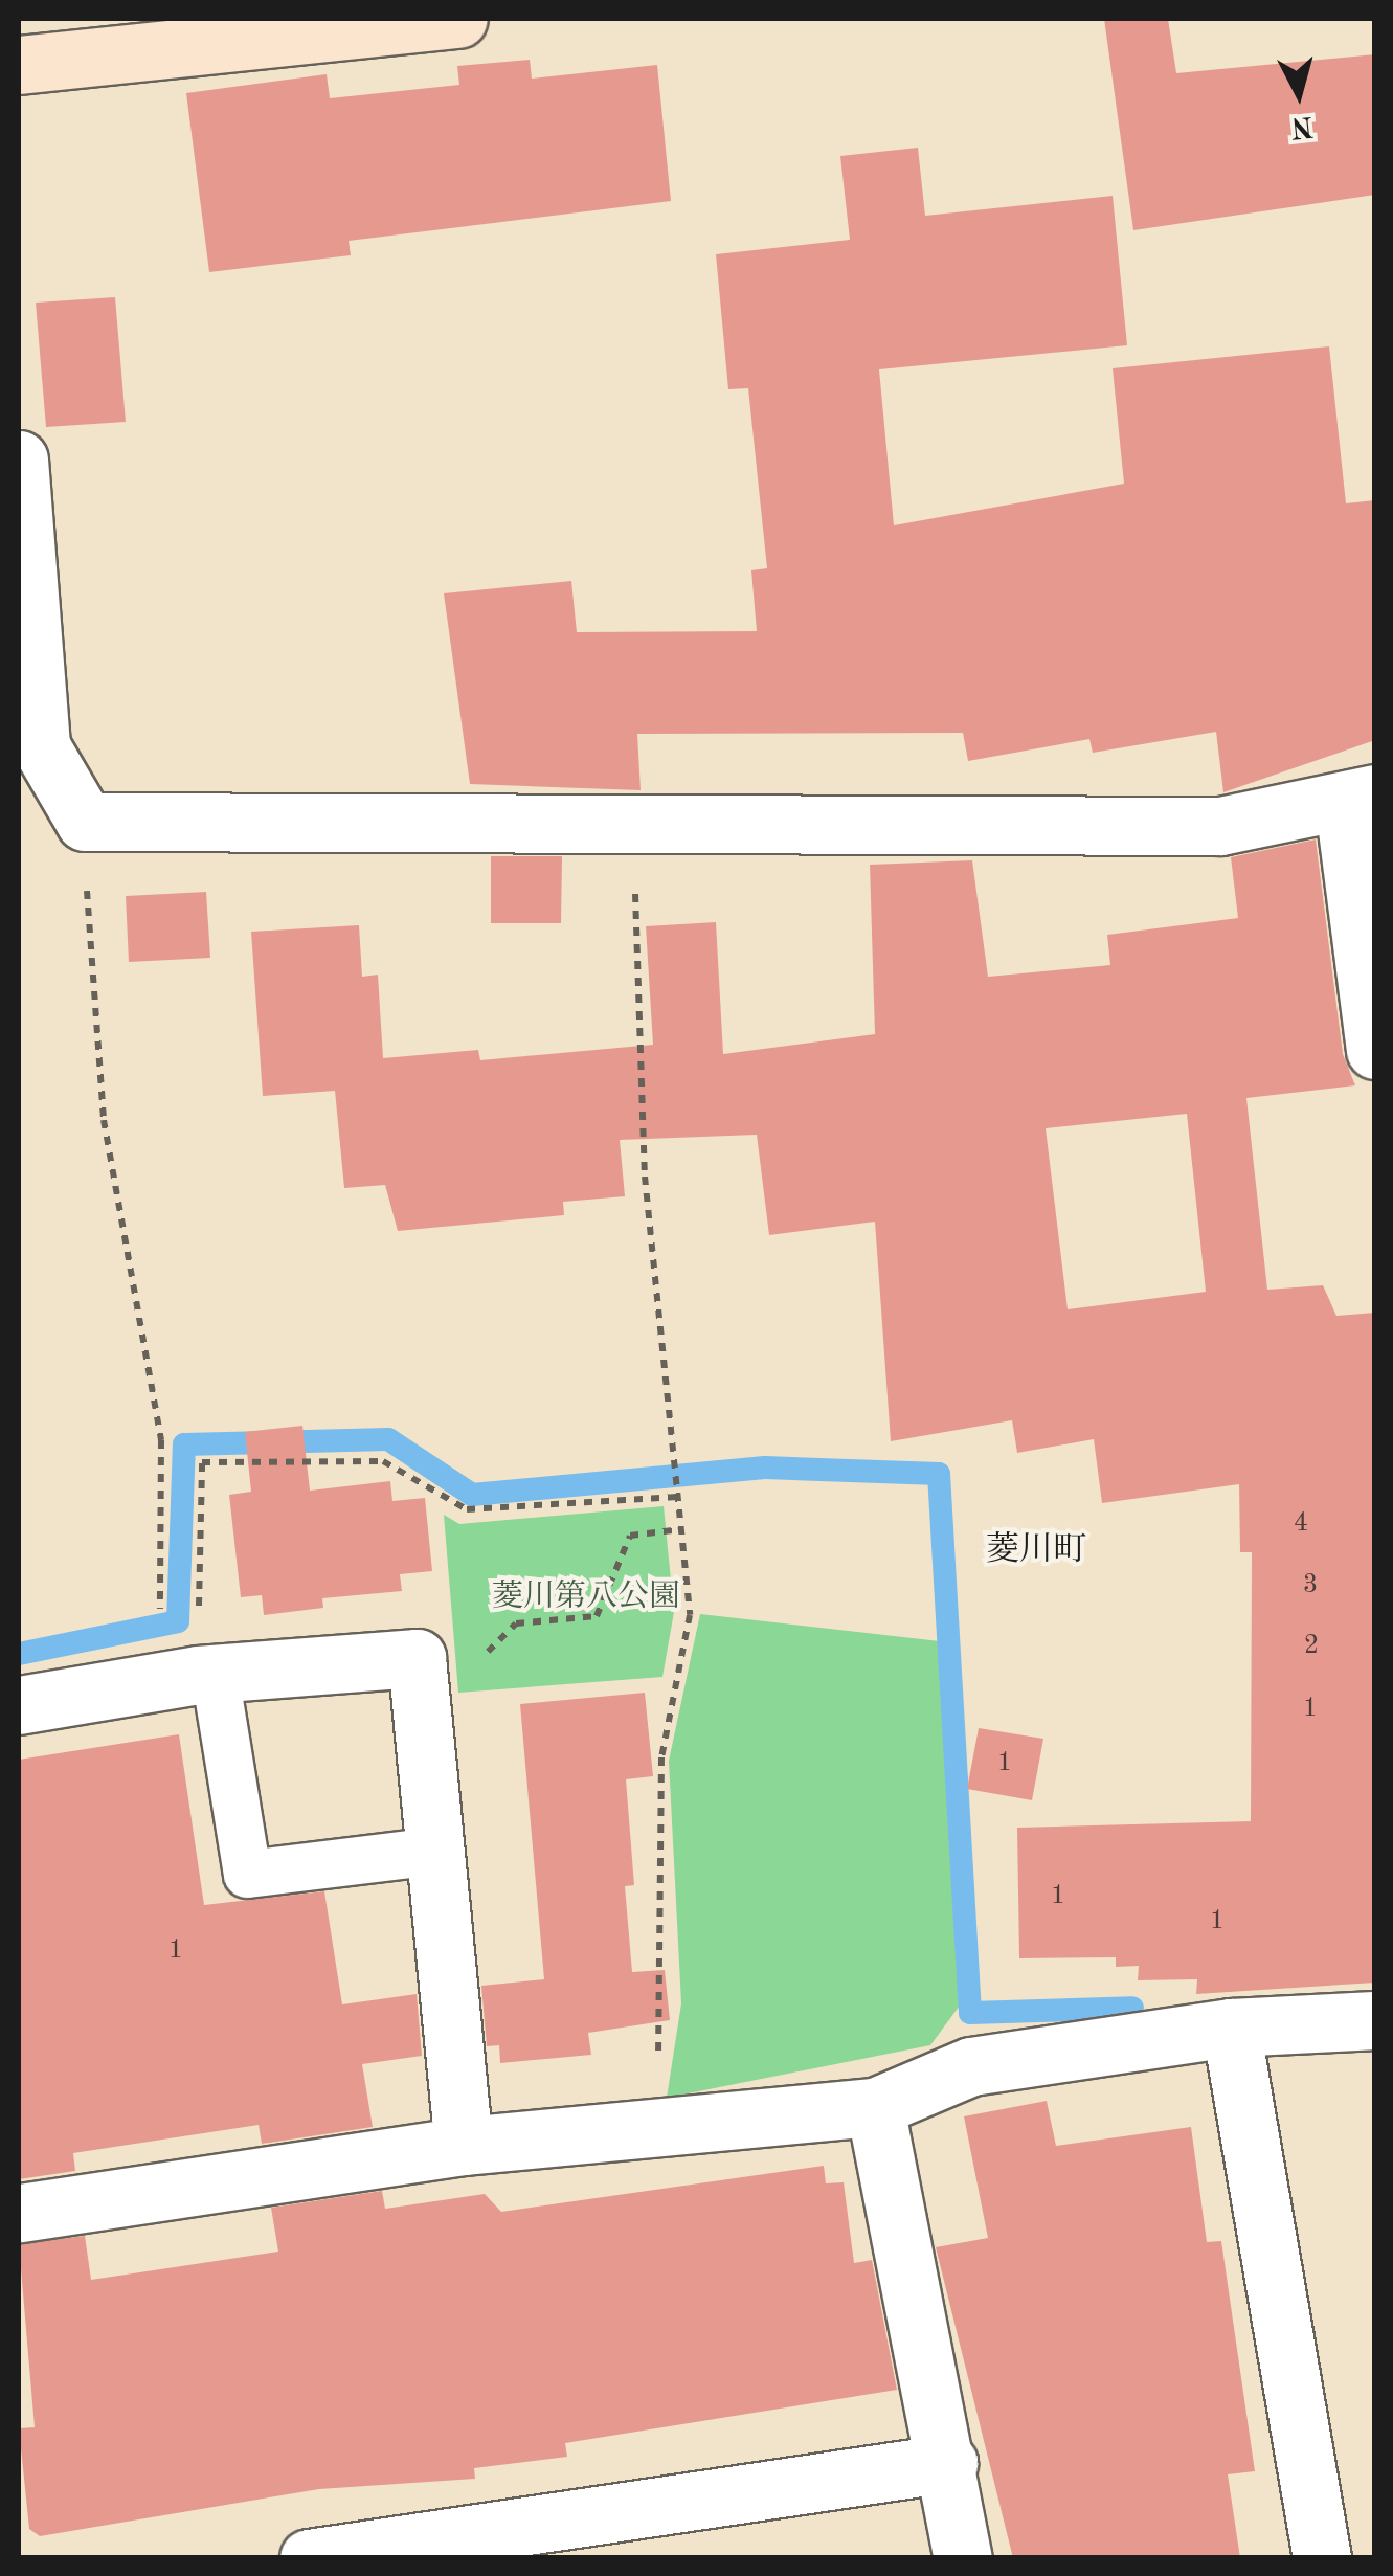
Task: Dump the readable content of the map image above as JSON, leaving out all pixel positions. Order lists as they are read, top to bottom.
{
  "districts": ["菱川町"],
  "parks": ["菱川第八公園"],
  "house_numbers": [
    "4",
    "3",
    "2",
    "1",
    "1",
    "1",
    "1",
    "1"
  ],
  "north": "bottom"
}
